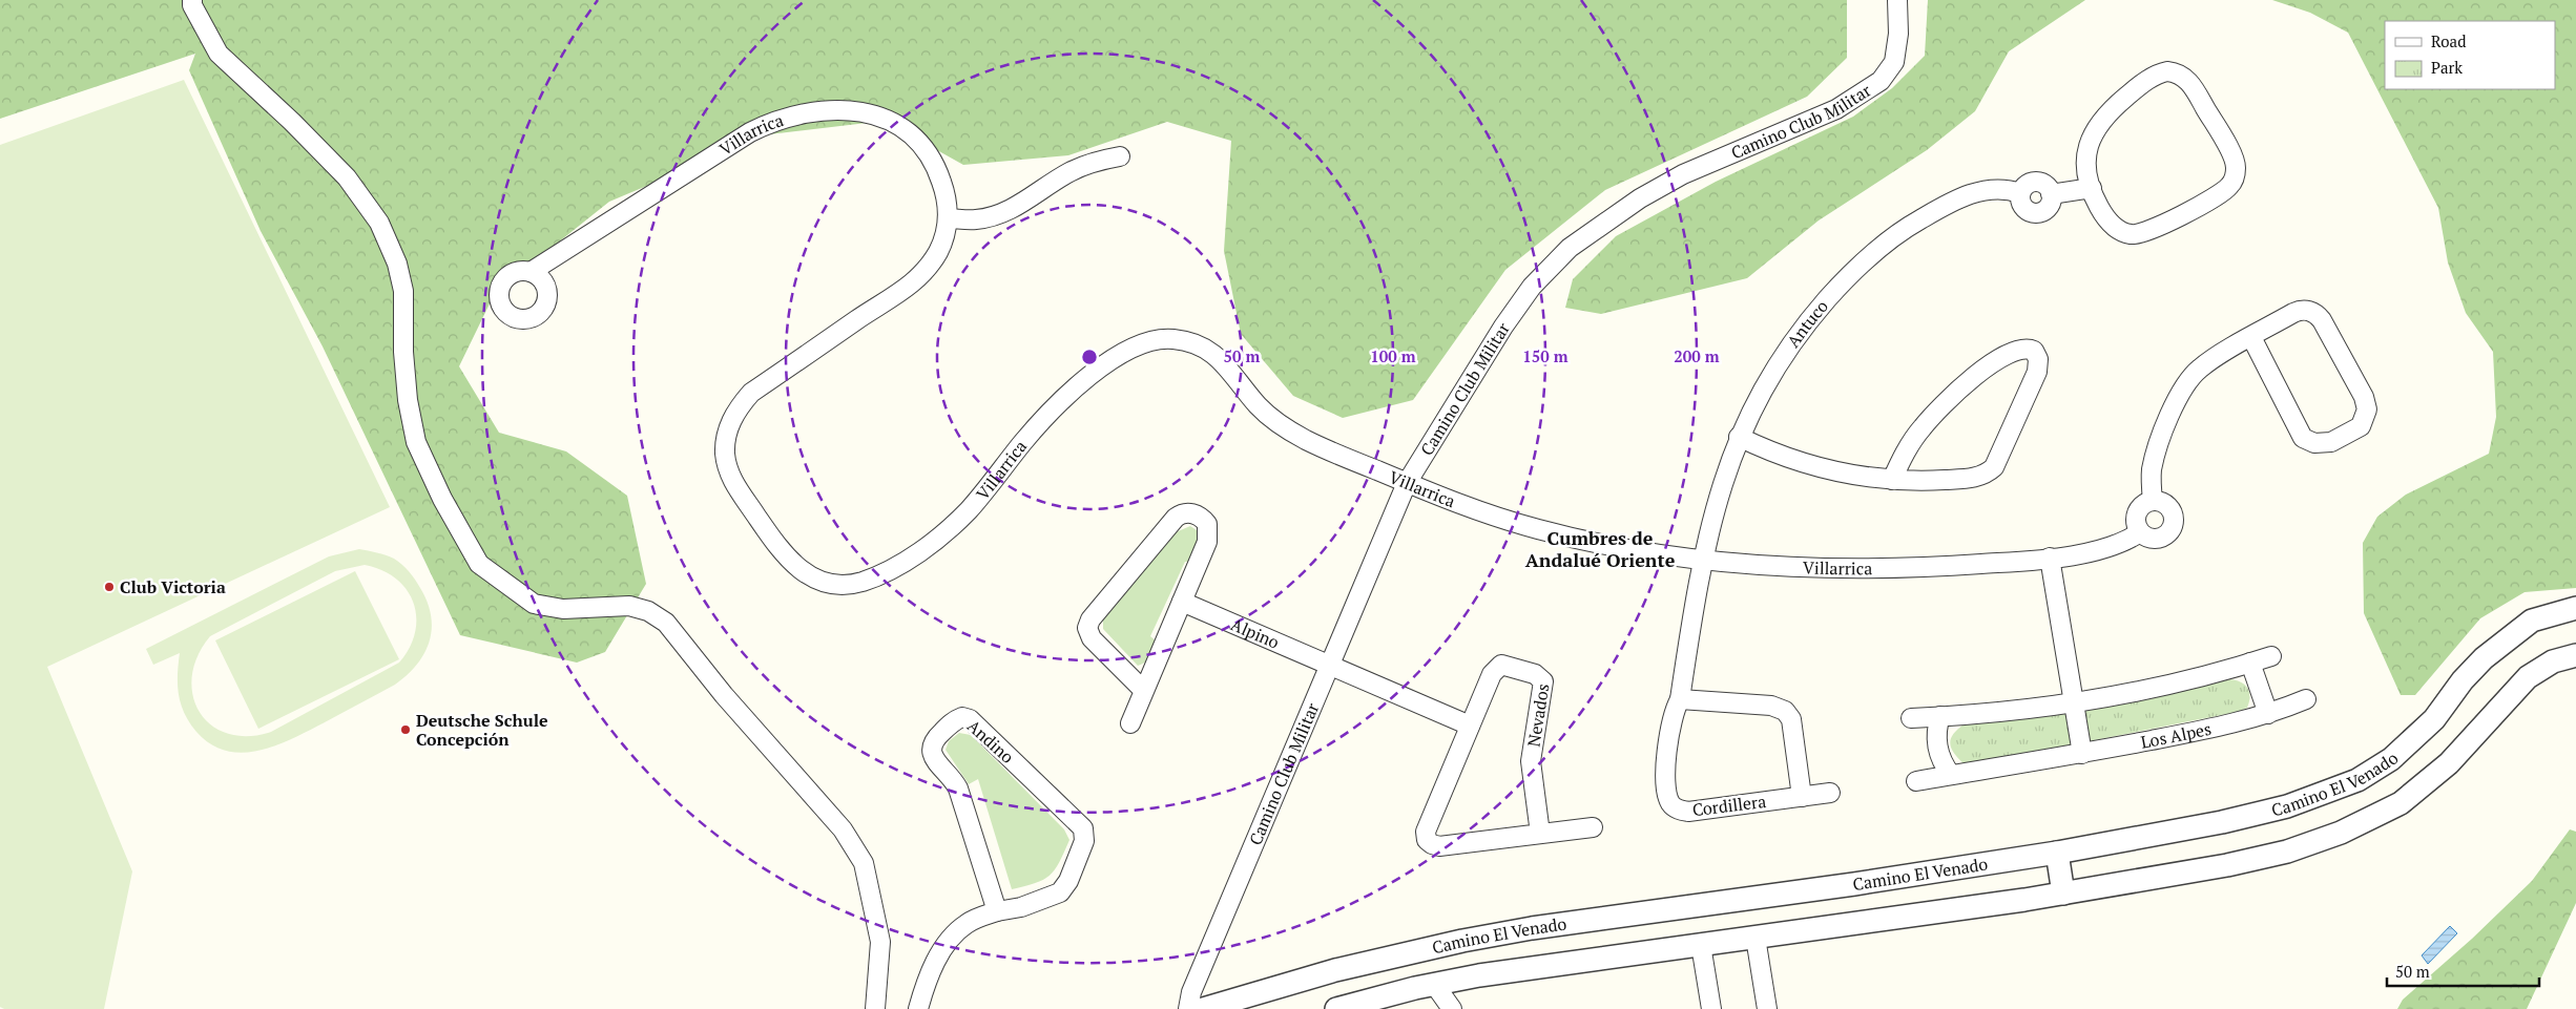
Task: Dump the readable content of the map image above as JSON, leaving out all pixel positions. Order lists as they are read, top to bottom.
{
  "streets": {
    "street": [
      "Camino Club Militar",
      "Villarrica",
      "Antuco",
      "Alpino",
      "Nevados",
      "Los Alpes",
      "Andino",
      "Camino El Venado",
      "Cordillera"
    ]
  },
  "crossings": [
    ["Camino Club Militar", "Villarrica"],
    ["Camino Club Militar", "Alpino"],
    ["Villarrica", "Antuco"],
    ["Villarrica", "Cordillera"],
    ["Antuco", "Cordillera"]
  ],
  "districts": ["Cumbres de Andalué Oriente"],
  "places": ["Club Victoria", "Deutsche Schule Concepción"],
  "legend": ["Road", "Park"],
  "scale_bar": "50 m",
  "rings": [
    "50 m",
    "100 m",
    "150 m",
    "200 m"
  ]
}
